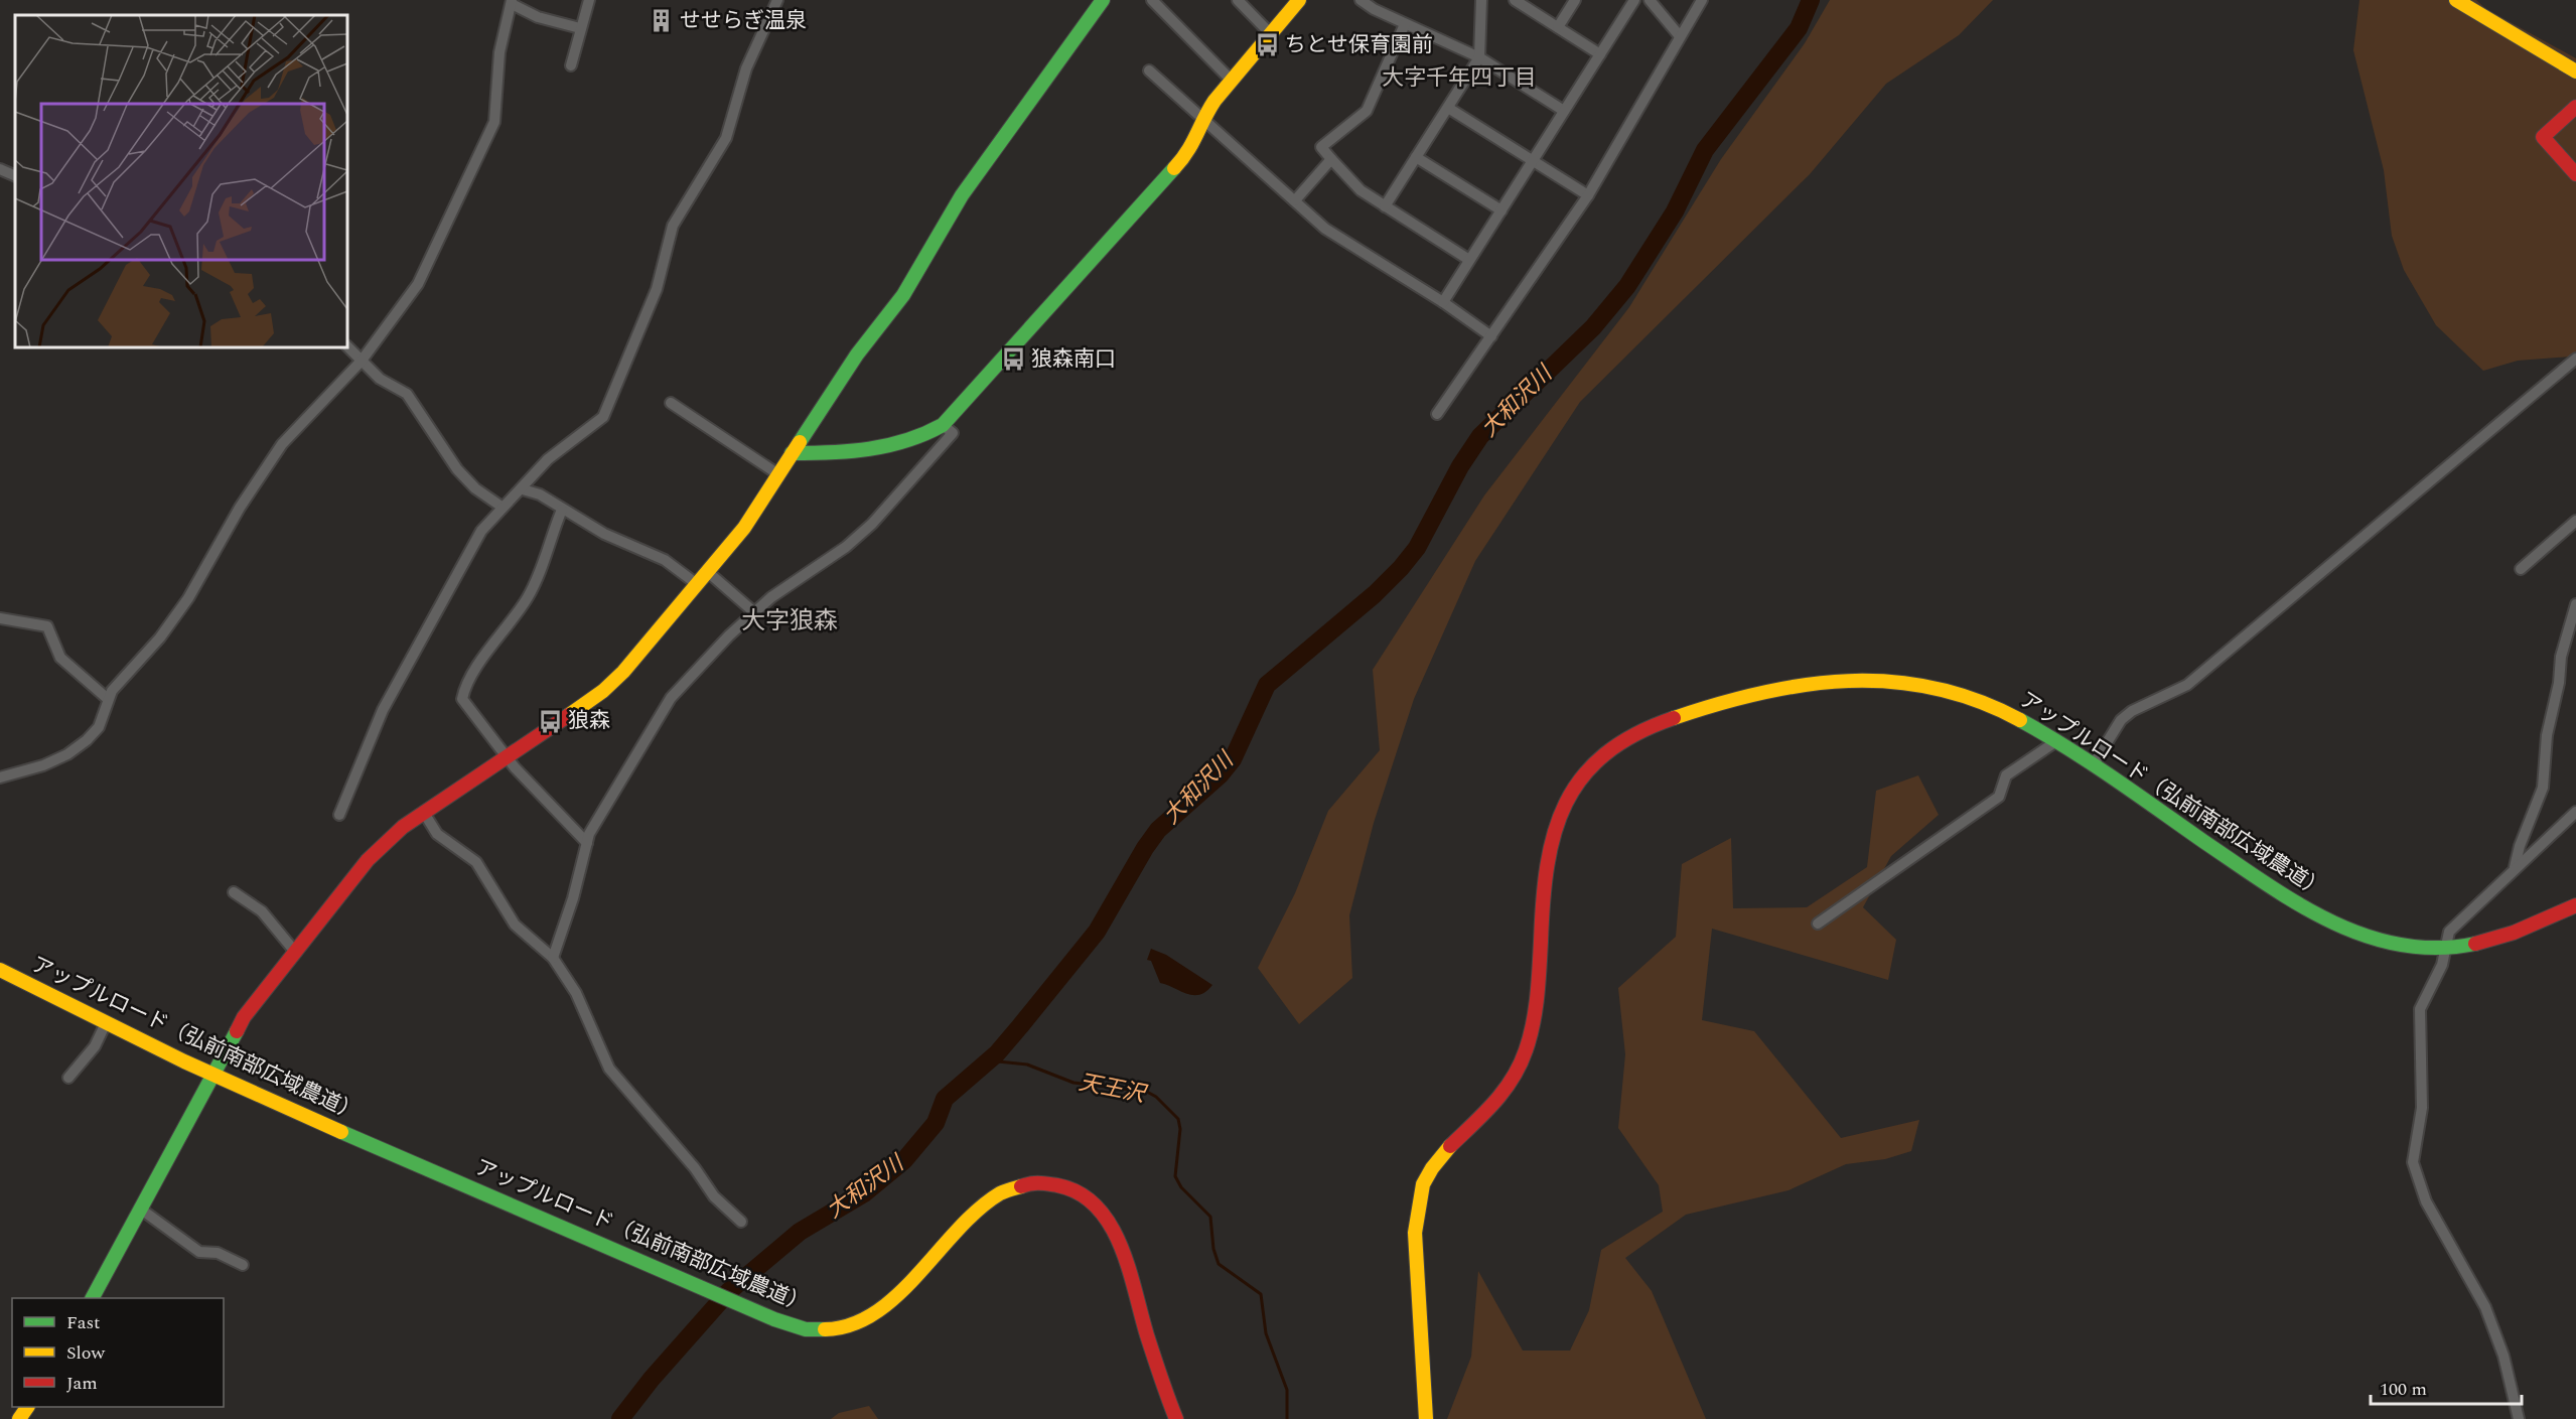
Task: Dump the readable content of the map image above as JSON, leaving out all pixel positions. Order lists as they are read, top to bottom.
{
  "streets": {
    "street": ["アップルロード（弘前南部広域農道）"]
  },
  "districts": ["大字千年四丁目", "大字狼森"],
  "water": ["大和沢川", "天王沢"],
  "places": {
    "building": ["せせらぎ温泉"],
    "bus stop": ["ちとせ保育園前", "狼森南口", "狼森"]
  },
  "legend": ["Fast", "Slow", "Jam"],
  "scale_bar": "100 m"
}
